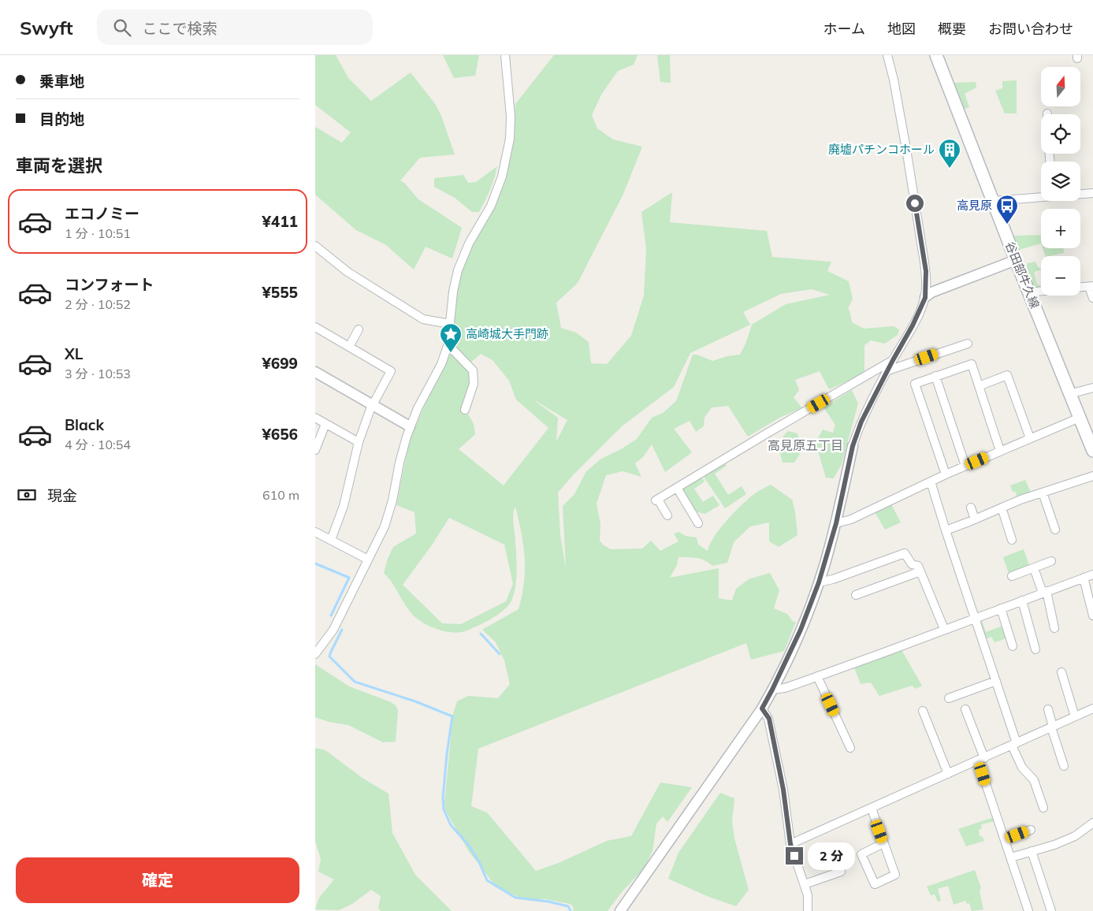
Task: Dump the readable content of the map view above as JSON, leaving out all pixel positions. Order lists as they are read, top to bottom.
{
  "streets": {
    "main road": ["谷田部牛久線"]
  },
  "districts": ["高見原五丁目"],
  "places": {
    "building": ["廃墟パチンコホール"],
    "bus stop": ["高見原"],
    "place": ["高崎城大手門跡"]
  },
  "north": "top",
  "page": {
    "header": "Swyft",
    "search": "ここで検索",
    "nav": [
      "ホーム",
      "地図",
      "概要",
      "お問い合わせ"
    ],
    "banner": ["乗車地", "目的地"],
    "map_buttons": ["+", "−"],
    "heading": "車両を選択",
    "list": [
      {
        "name": "エコノミー",
        "note": "1 分 · 10:51",
        "value": "¥411"
      },
      {
        "name": "コンフォート",
        "note": "2 分 · 10:52",
        "value": "¥555"
      },
      {
        "name": "XL",
        "note": "3 分 · 10:53",
        "value": "¥699"
      },
      {
        "name": "Black",
        "note": "4 分 · 10:54",
        "value": "¥656"
      }
    ],
    "pay": ["現金", "610 m"],
    "bubble": "2 分",
    "buttons": "確定"
  }
}
